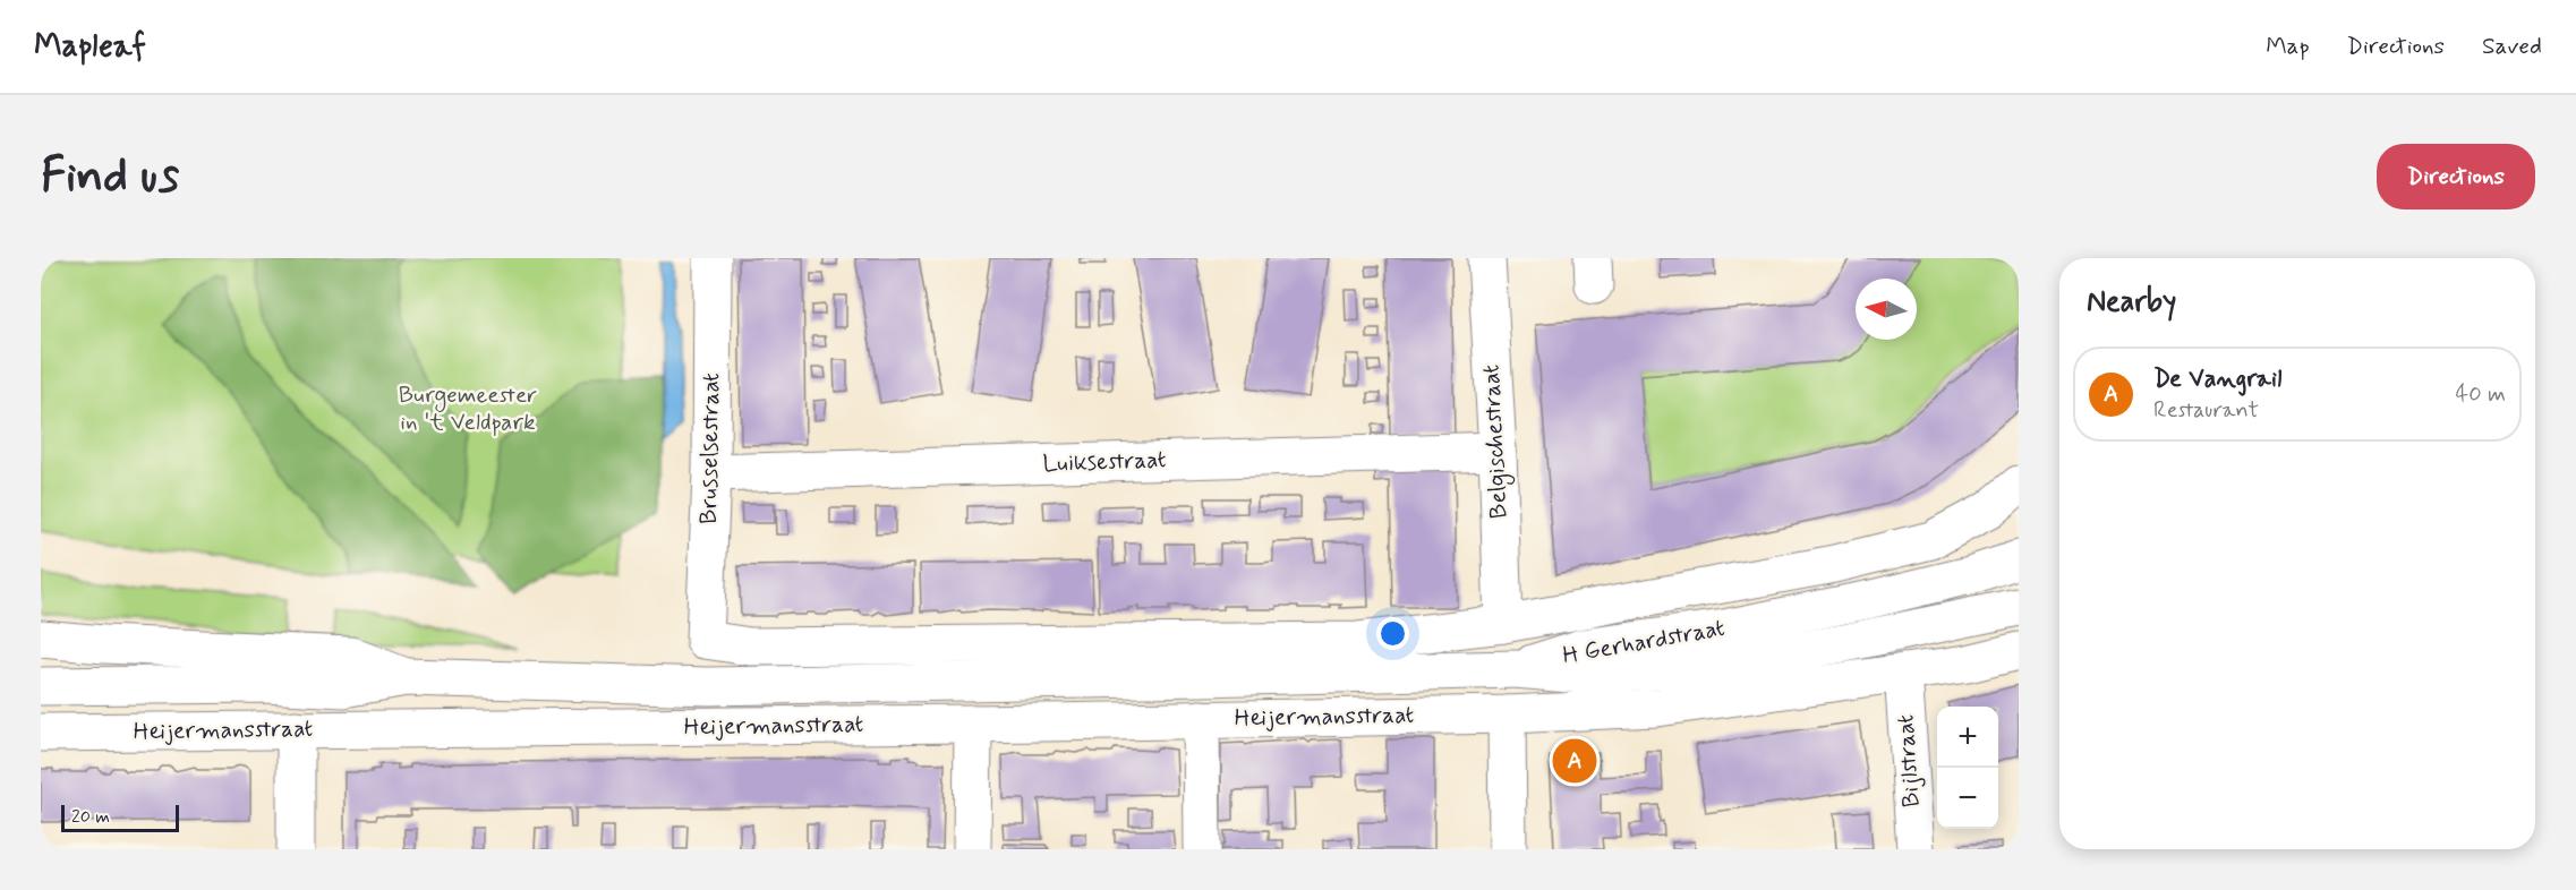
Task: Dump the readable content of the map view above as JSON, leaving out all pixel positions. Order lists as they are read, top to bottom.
{
  "streets": {
    "street": [
      "Belgischestraat",
      "Brusselsestraat",
      "Luiksestraat",
      "H Gerhardstraat",
      "Heijermansstraat",
      "Bijlstraat"
    ]
  },
  "crossings": [
    ["Belgischestraat", "Brusselsestraat"],
    ["Belgischestraat", "Luiksestraat"],
    ["Belgischestraat", "H Gerhardstraat"],
    ["Brusselsestraat", "Luiksestraat"],
    ["Brusselsestraat", "H Gerhardstraat"],
    ["H Gerhardstraat", "Heijermansstraat"]
  ],
  "parks": ["Burgemeester in 't Veldpark"],
  "scale_bar": "20 m",
  "north": "left",
  "page": {
    "header": "Mapleaf",
    "nav": ["Map", "Directions", "Saved"],
    "buttons": "Directions",
    "title": "Find us",
    "heading": "Nearby",
    "list": [
      {
        "mark": "A",
        "name": "De Vangrail",
        "note": "Restaurant",
        "value": "40 m"
      }
    ],
    "map_buttons": ["+", "−"],
    "pins": "A",
    "scale": "20 m"
  }
}
